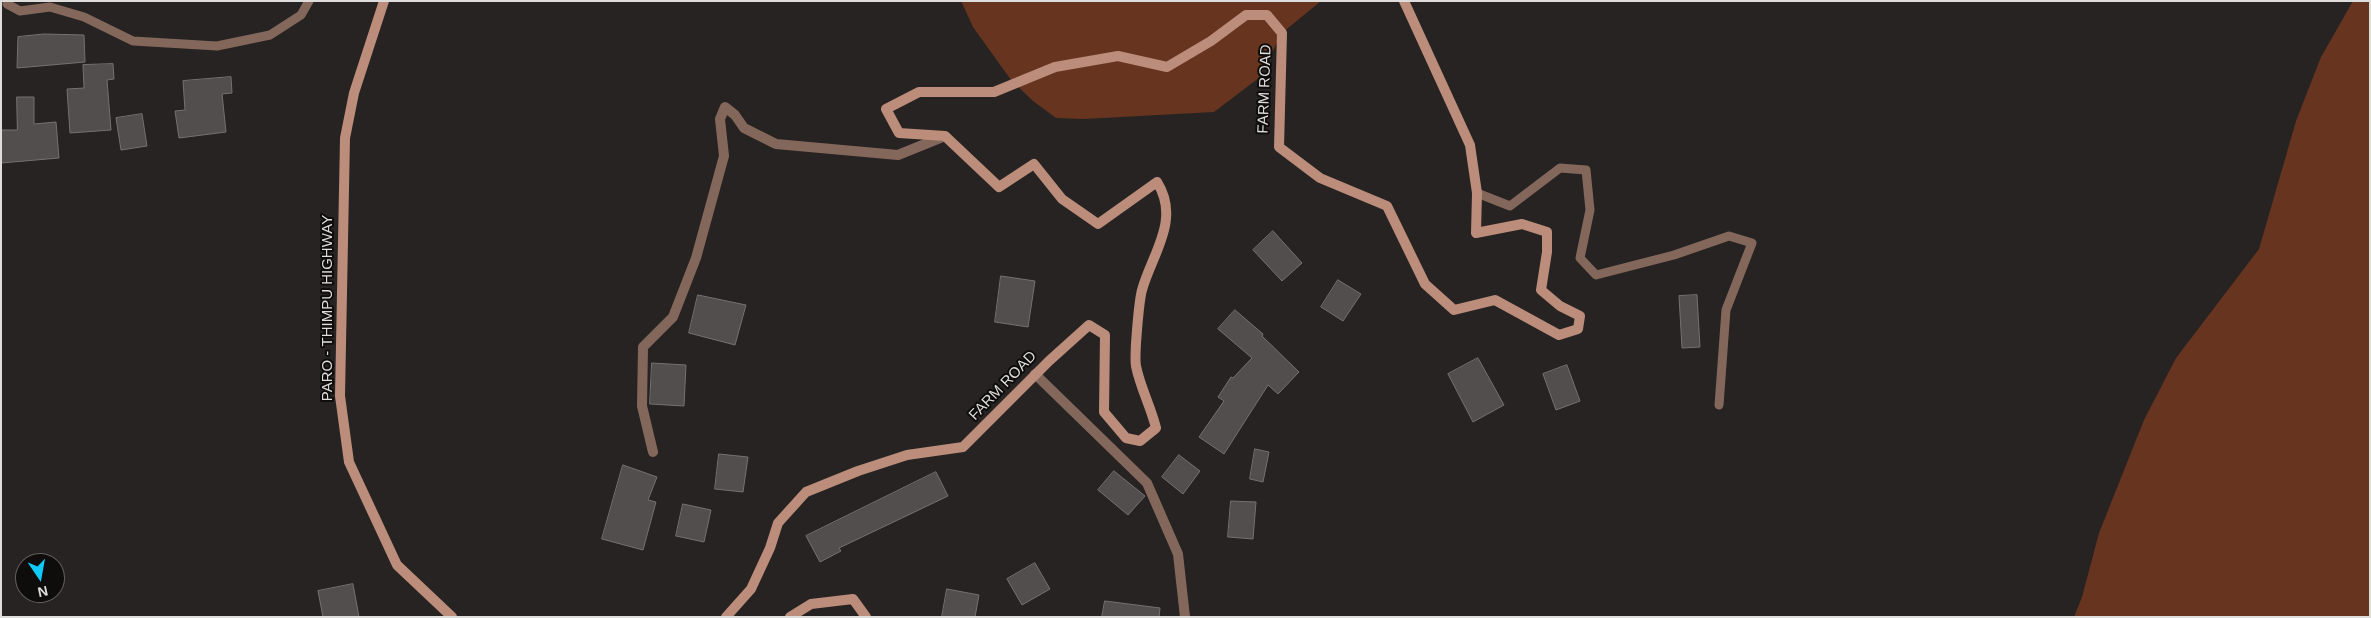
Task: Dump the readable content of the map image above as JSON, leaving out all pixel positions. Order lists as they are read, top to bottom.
{
  "streets": {
    "street": ["FARM ROAD", "PARO - THIMPU HIGHWAY"]
  },
  "north": "bottom"
}
